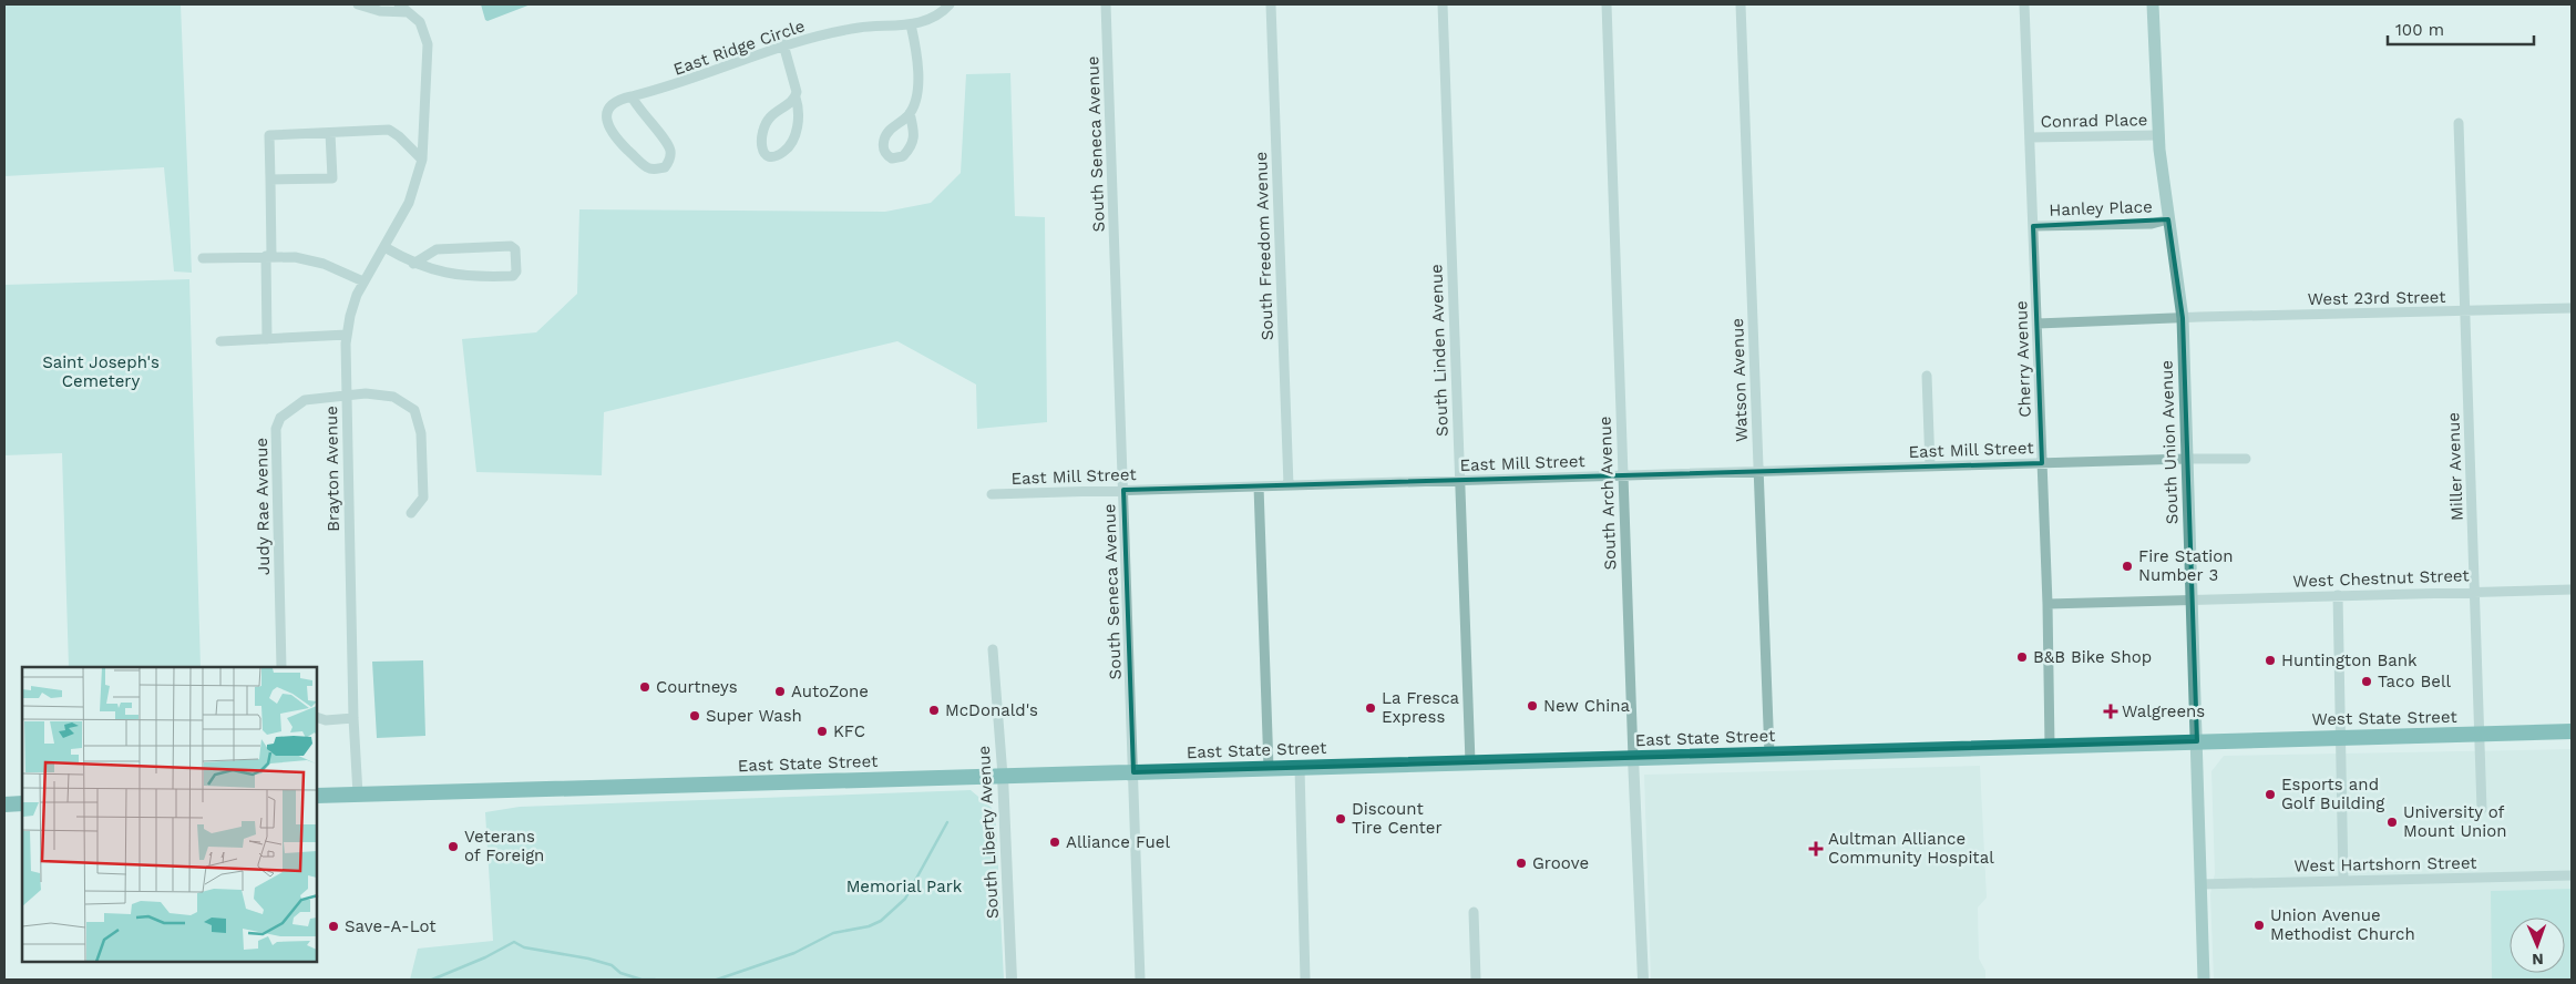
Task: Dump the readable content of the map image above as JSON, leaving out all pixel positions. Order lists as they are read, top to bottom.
{
  "streets": {
    "highway": ["West State Street", "East State Street"],
    "main road": ["South Union Avenue"],
    "street": [
      "East Ridge Circle",
      "Conrad Place",
      "South Seneca Avenue",
      "Hanley Place",
      "South Freedom Avenue",
      "West 23rd Street",
      "South Linden Avenue",
      "Cherry Avenue",
      "Watson Avenue",
      "East Mill Street",
      "Miller Avenue",
      "Brayton Avenue",
      "South Arch Avenue",
      "Judy Rae Avenue",
      "West Chestnut Street",
      "South Liberty Avenue",
      "West Hartshorn Street"
    ]
  },
  "crossings": [
    ["Conrad Place", "Cherry Avenue"],
    ["Conrad Place", "South Union Avenue"],
    ["South Seneca Avenue", "East Mill Street"],
    ["South Seneca Avenue", "East State Street"],
    ["Hanley Place", "Cherry Avenue"],
    ["Hanley Place", "South Union Avenue"],
    ["South Freedom Avenue", "East Mill Street"],
    ["West 23rd Street", "Cherry Avenue"],
    ["West 23rd Street", "South Union Avenue"],
    ["West 23rd Street", "Miller Avenue"],
    ["South Linden Avenue", "East Mill Street"],
    ["South Linden Avenue", "East State Street"],
    ["Cherry Avenue", "East Mill Street"],
    ["Cherry Avenue", "West Chestnut Street"],
    ["Cherry Avenue", "East State Street"],
    ["Watson Avenue", "East Mill Street"],
    ["Watson Avenue", "East State Street"],
    ["South Union Avenue", "East Mill Street"],
    ["South Union Avenue", "West Chestnut Street"],
    ["South Union Avenue", "West State Street"],
    ["South Union Avenue", "East State Street"],
    ["South Union Avenue", "West Hartshorn Street"],
    ["East Mill Street", "South Arch Avenue"],
    ["Miller Avenue", "West Chestnut Street"],
    ["Miller Avenue", "West State Street"],
    ["Brayton Avenue", "Judy Rae Avenue"],
    ["Brayton Avenue", "East State Street"],
    ["South Arch Avenue", "East State Street"],
    ["West State Street", "East State Street"],
    ["East State Street", "South Liberty Avenue"]
  ],
  "parks": ["Saint Joseph's Cemetery", "Memorial Park"],
  "places": {
    "other": [
      "Fire Station Number 3",
      "B&B Bike Shop",
      "Huntington Bank",
      "Taco Bell",
      "Courtneys",
      "AutoZone",
      "New China",
      "La Fresca Express",
      "McDonald's",
      "Super Wash",
      "KFC",
      "Esports and Golf Building",
      "Discount Tire Center",
      "University of Mount Union",
      "Alliance Fuel",
      "Veterans of Foreign",
      "Groove",
      "Union Avenue Methodist Church",
      "Save-A-Lot"
    ],
    "health": ["Walgreens", "Aultman Alliance Community Hospital"]
  },
  "scale_bar": "100 m",
  "north": "bottom"
}
